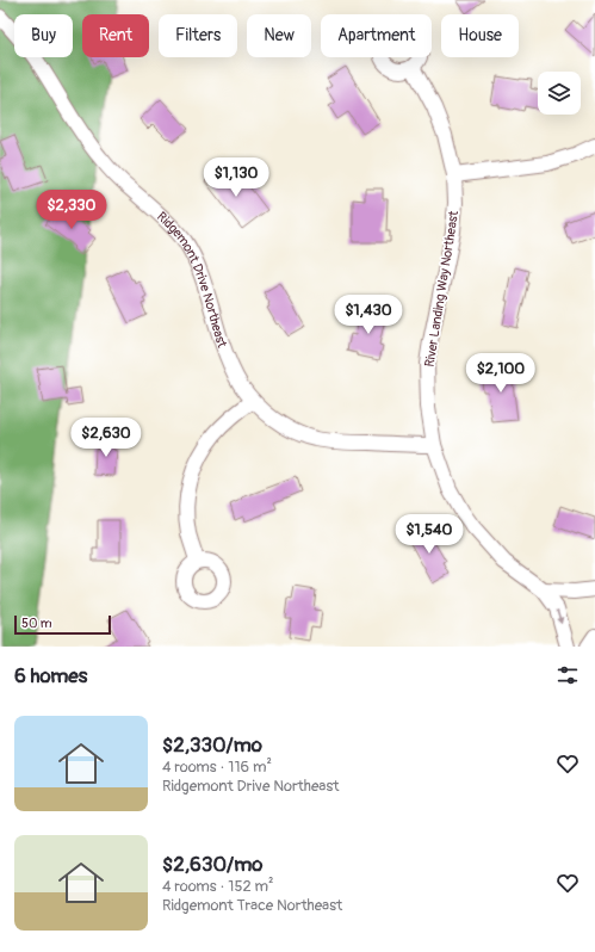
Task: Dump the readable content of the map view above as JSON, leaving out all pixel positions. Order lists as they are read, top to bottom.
{
  "streets": {
    "street": ["Ridgemont Drive Northeast", "River Landing Way Northeast"]
  },
  "crossings": [
    ["Ridgemont Drive Northeast", "River Landing Way Northeast"]
  ],
  "scale_bar": "50 m",
  "page": {
    "chip": [
      "Buy",
      "Rent",
      "Filters",
      "New",
      "Apartment",
      "House"
    ],
    "price": [
      "$1,130",
      "$2,330",
      "$1,430",
      "$2,100",
      "$2,630",
      "$1,540"
    ],
    "scale": "50 m",
    "heading": "6 homes",
    "list": [
      {
        "name": "$2,330/mo",
        "note": "4 rooms · 116 m² · Ridgemont Drive Northeast"
      },
      {
        "name": "$2,630/mo",
        "note": "4 rooms · 152 m² · Ridgemont Trace Northeast"
      }
    ]
  }
}
